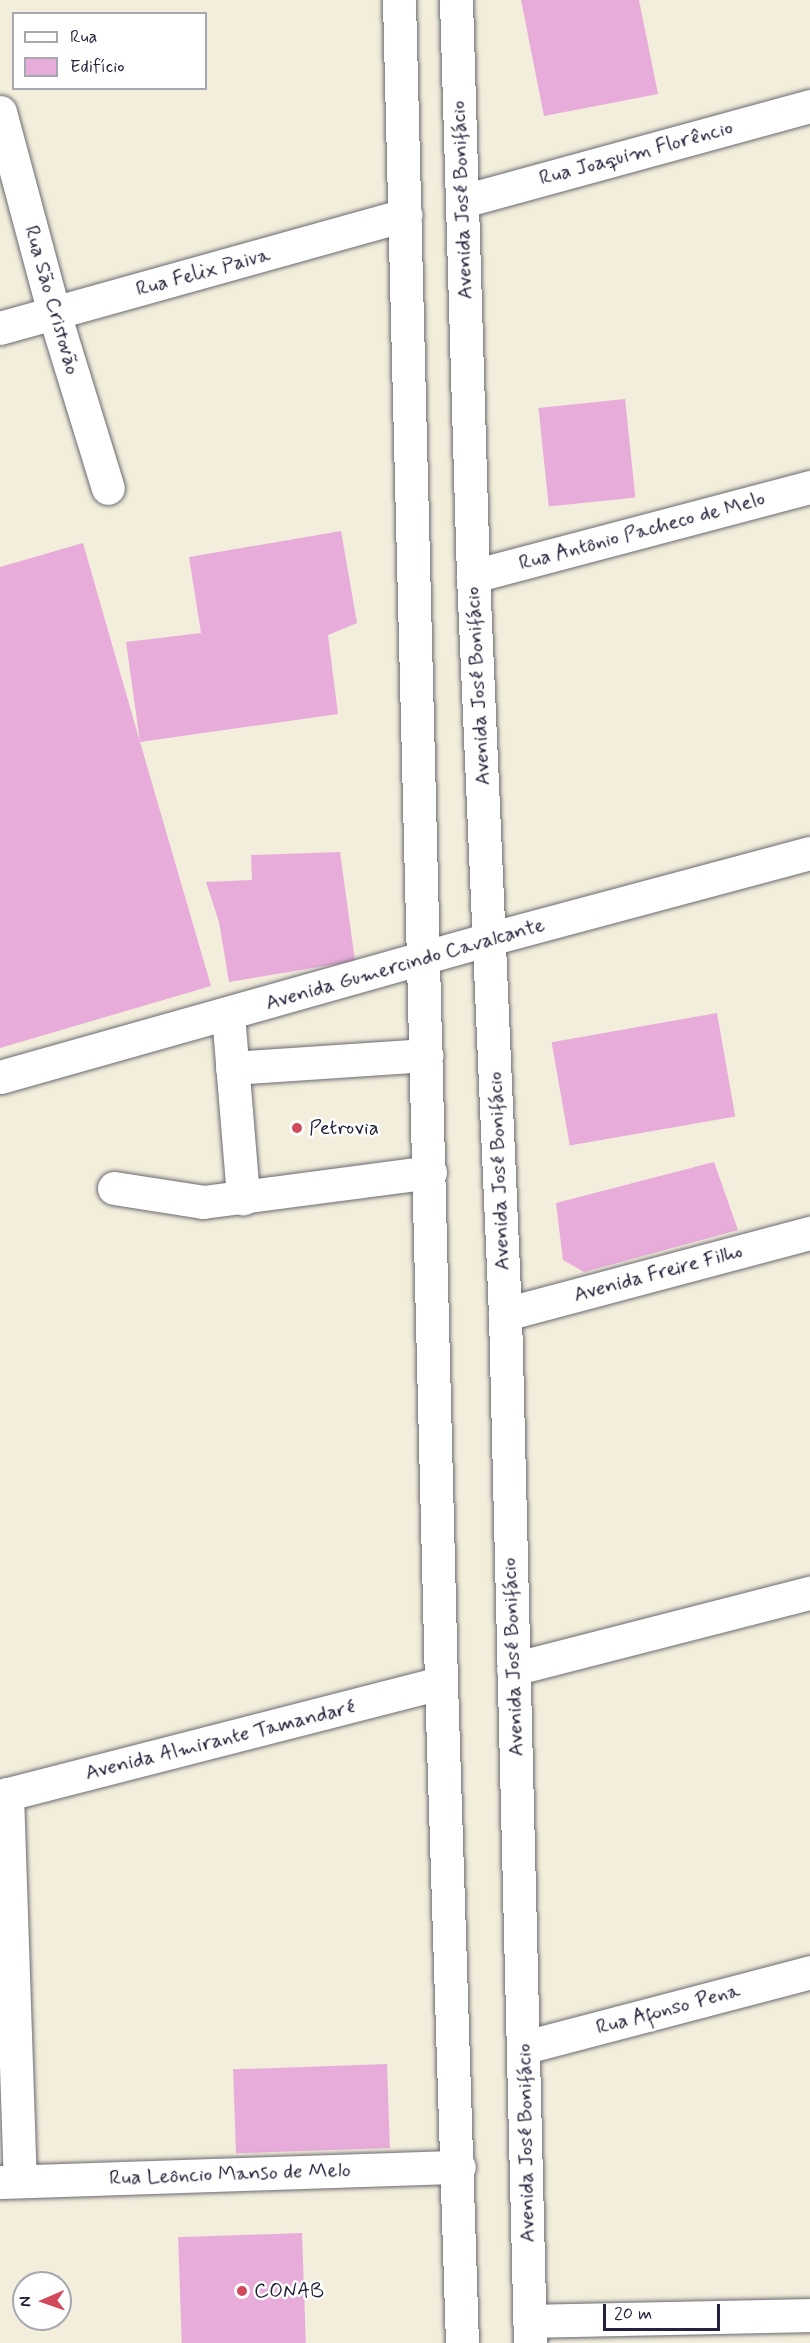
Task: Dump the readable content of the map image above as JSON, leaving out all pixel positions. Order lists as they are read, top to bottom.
{
  "streets": {
    "street": [
      "Rua Joaquim Florêncio",
      "Avenida José Bonifácio",
      "Rua Felix Paiva",
      "Rua São Cristovão",
      "Rua Antônio Pacheco de Melo",
      "Avenida Gumercindo Cavalcante",
      "Avenida Freire Filho",
      "Avenida Almirante Tamandaré",
      "Rua Afonso Pena",
      "Rua Leôncio Manso de Melo"
    ]
  },
  "crossings": [
    ["Rua Joaquim Florêncio", "Avenida José Bonifácio"],
    ["Avenida José Bonifácio", "Rua Antônio Pacheco de Melo"],
    ["Avenida José Bonifácio", "Avenida Gumercindo Cavalcante"],
    ["Avenida José Bonifácio", "Avenida Freire Filho"],
    ["Avenida José Bonifácio", "Rua Afonso Pena"],
    ["Rua Felix Paiva", "Rua São Cristovão"]
  ],
  "places": ["Petrovia", "CONAB"],
  "legend": ["Rua", "Edifício"],
  "scale_bar": "20 m",
  "north": "left"
}
